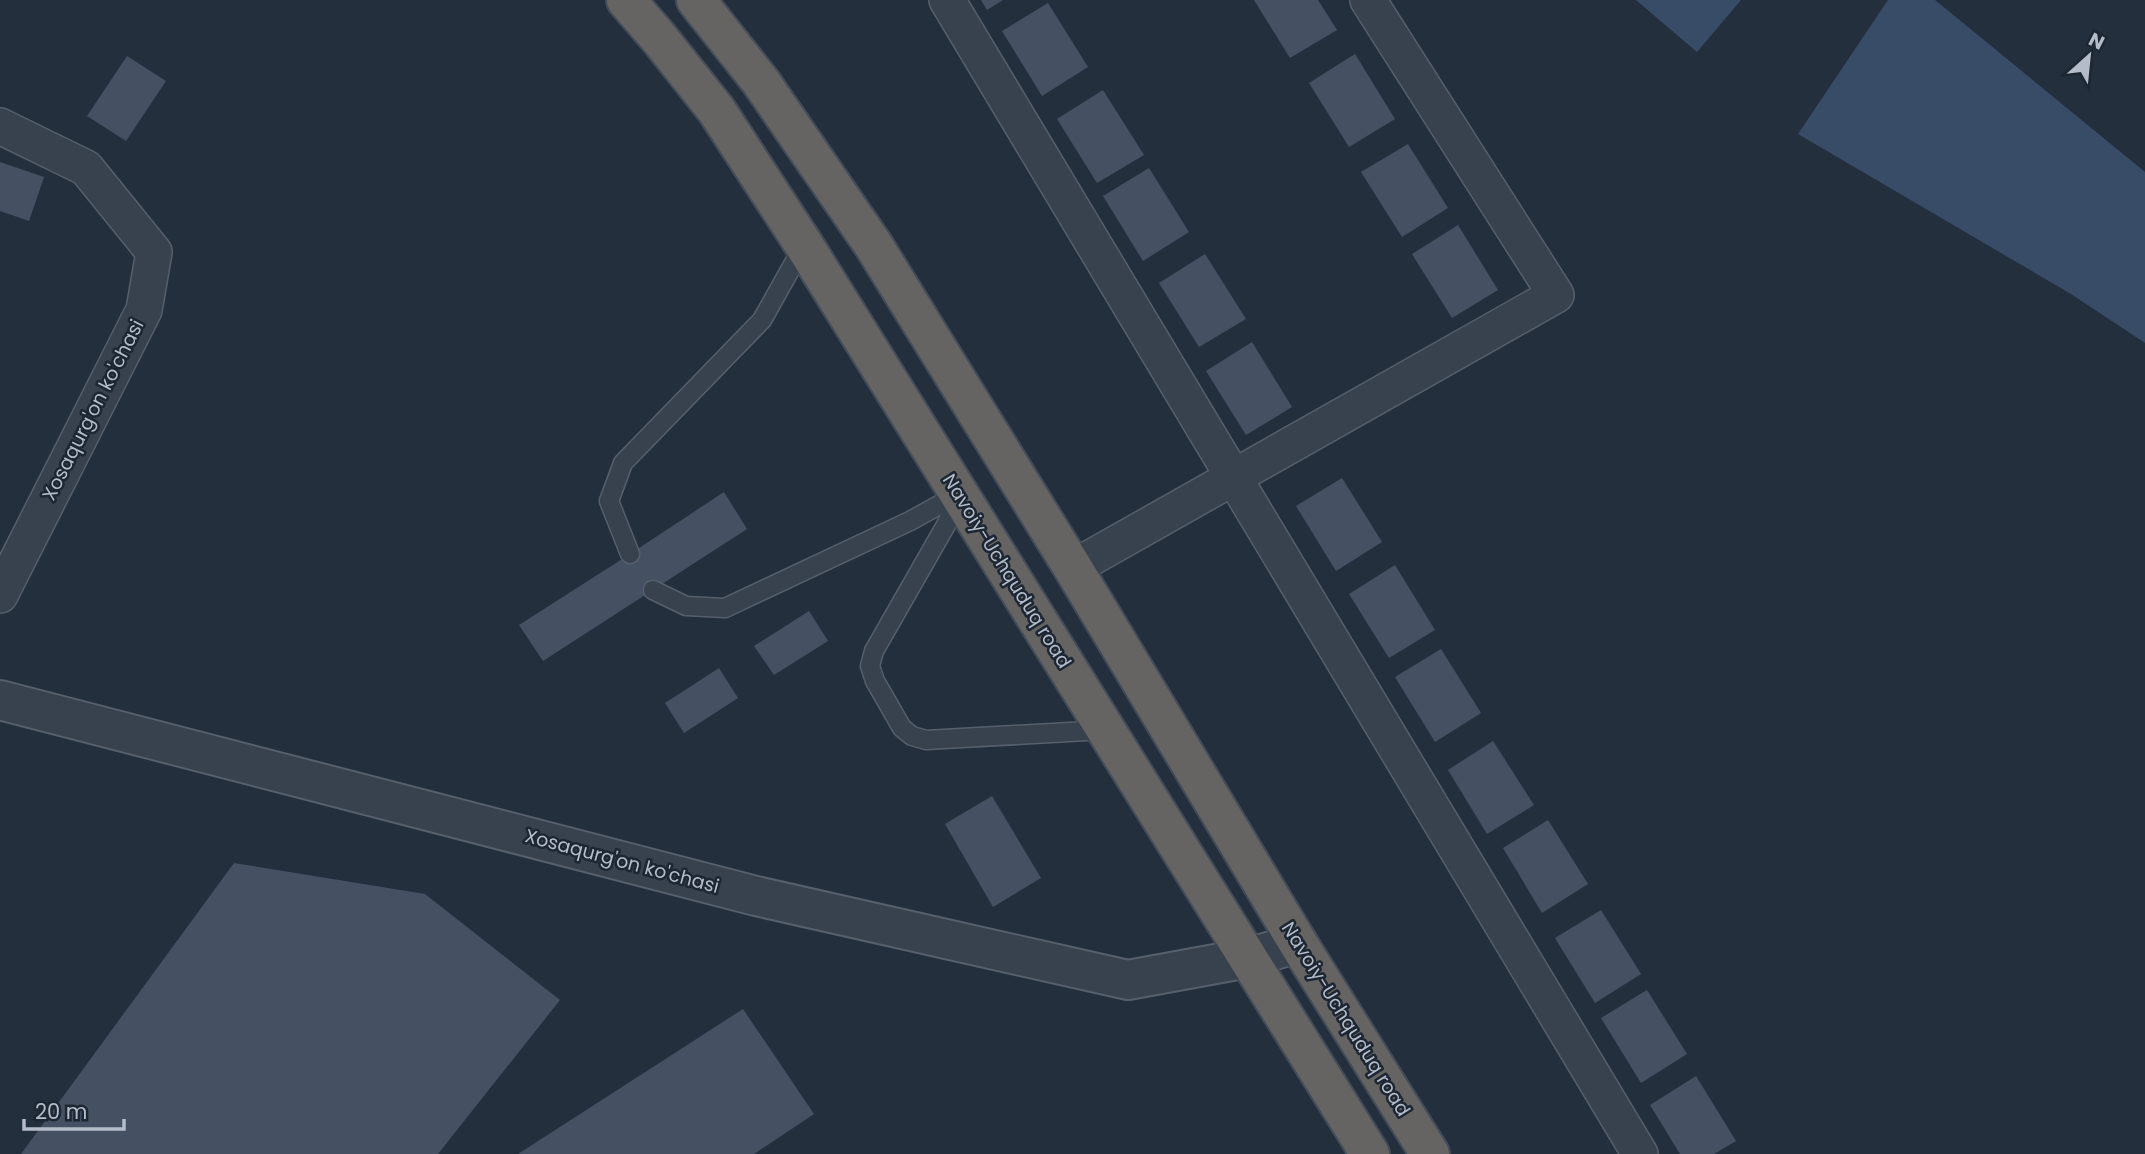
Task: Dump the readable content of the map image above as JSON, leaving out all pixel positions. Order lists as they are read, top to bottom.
{
  "streets": {
    "highway": ["Navoiy-Uchquduq road"],
    "street": ["Xosaqurg'on ko'chasi"]
  },
  "crossings": [
    ["Xosaqurg'on ko'chasi", "Navoiy-Uchquduq road"]
  ],
  "scale_bar": "20 m",
  "north": "top right"
}
